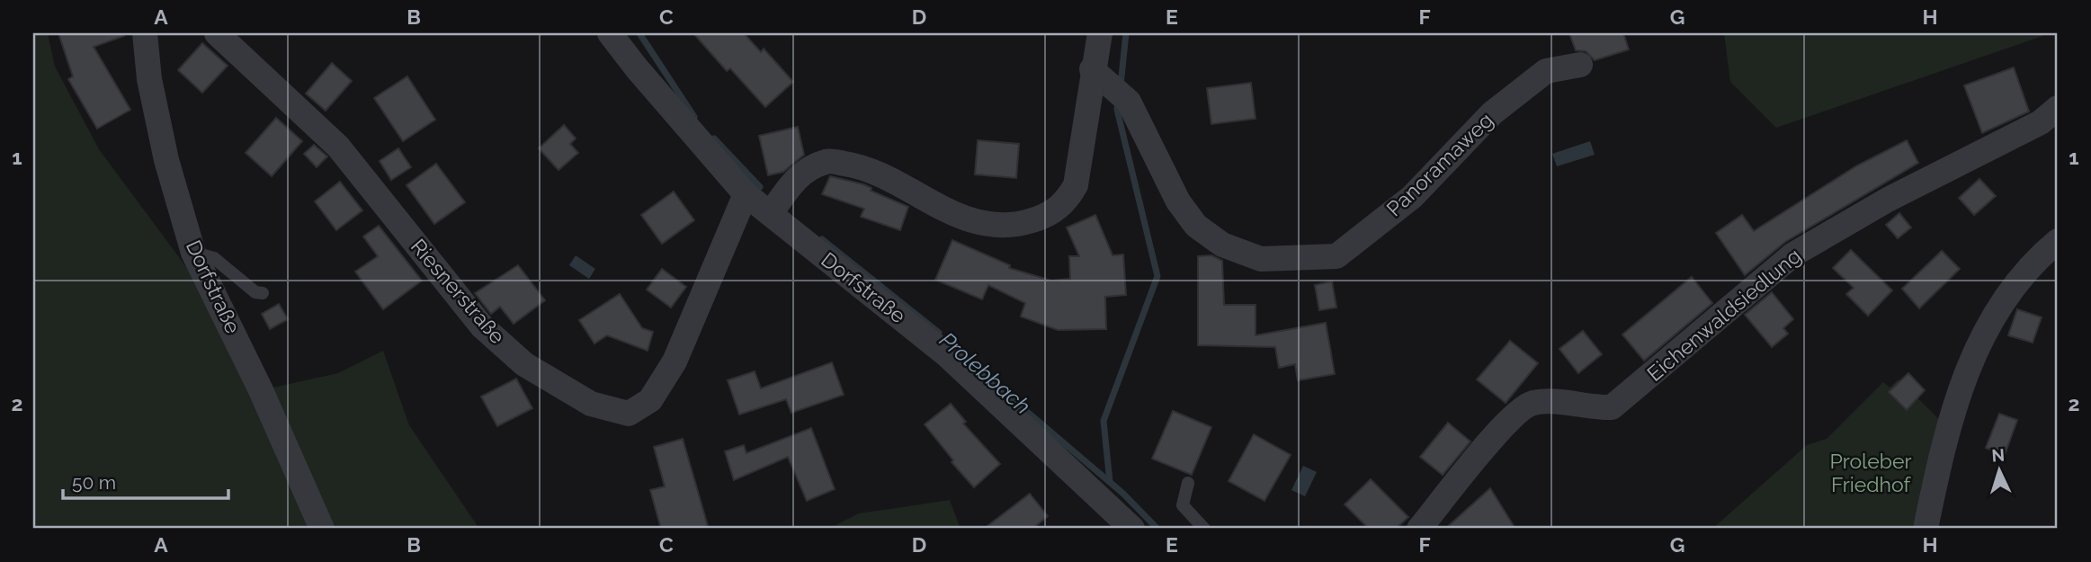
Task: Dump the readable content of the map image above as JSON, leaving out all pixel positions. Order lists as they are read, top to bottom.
{
  "streets": {
    "street": [
      "Panoramaweg",
      "Dorfstraße",
      "Riesnerstraße",
      "Eichenwaldsiedlung"
    ]
  },
  "crossings": [
    ["Dorfstraße", "Riesnerstraße"]
  ],
  "water": ["Prolebbach"],
  "parks": ["Proleber Friedhof"],
  "scale_bar": "50 m",
  "north": "top",
  "grid": {
    "columns": [
      "A",
      "B",
      "C",
      "D",
      "E",
      "F",
      "G",
      "H"
    ],
    "rows": ["1", "2"]
  }
}
